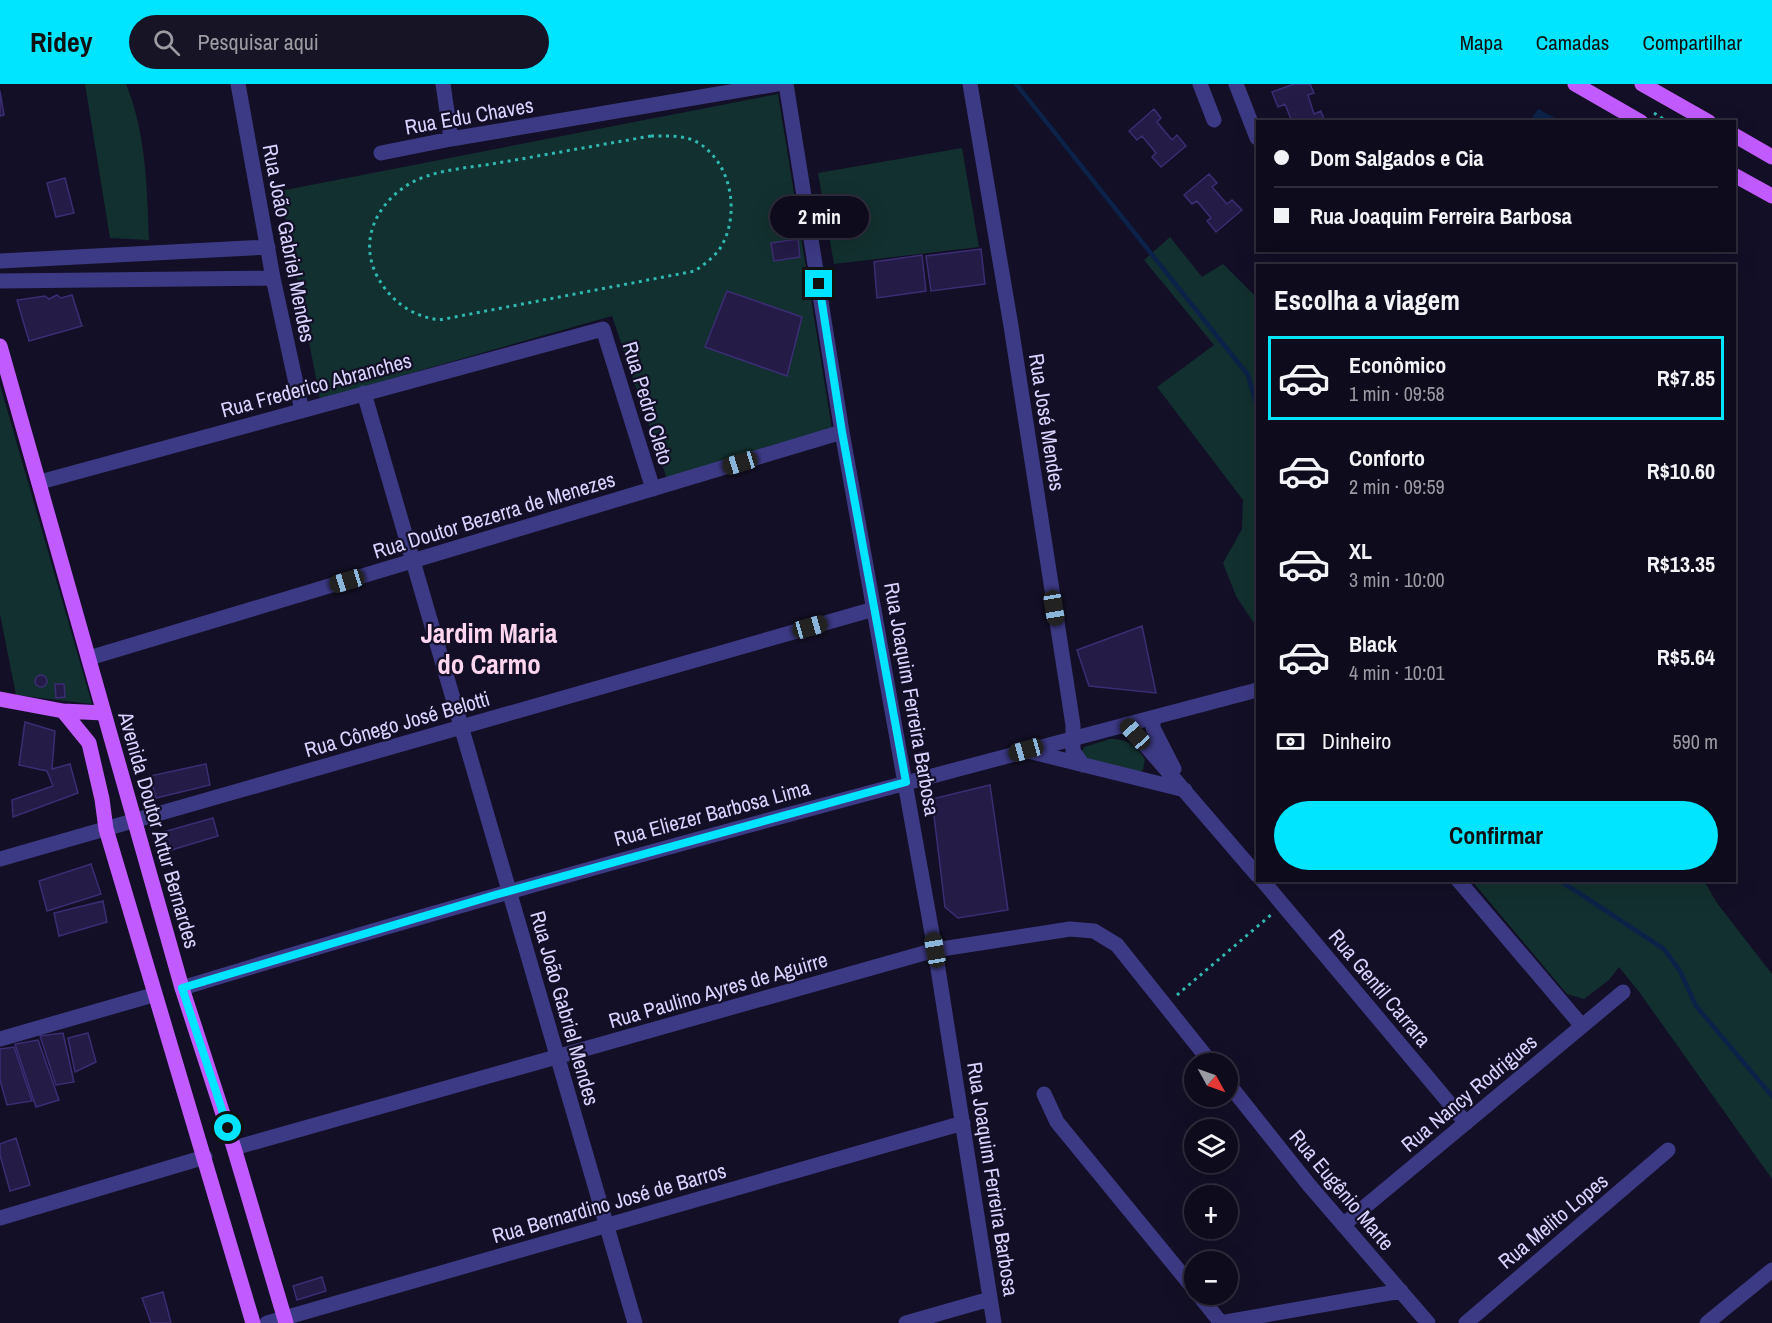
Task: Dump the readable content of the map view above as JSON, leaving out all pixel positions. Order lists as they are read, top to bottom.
{
  "streets": {
    "main road": ["Avenida Doutor Artur Bernardes"],
    "street": [
      "Rua Edu Chaves",
      "Rua João Gabriel Mendes",
      "Rua Frederico Abranches",
      "Rua Pedro Cleto",
      "Rua José Mendes",
      "Rua Doutor Bezerra de Menezes",
      "Rua Joaquim Ferreira Barbosa",
      "Rua Cônego José Belotti",
      "Rua Eliezer Barbosa Lima",
      "Rua Gentil Carrara",
      "Rua Paulino Ayres de Aguirre",
      "Rua Nancy Rodrigues",
      "Rua Eugênio Marte",
      "Rua Bernardino José de Barros",
      "Rua Melito Lopes"
    ]
  },
  "crossings": [
    ["Rua João Gabriel Mendes", "Rua Frederico Abranches"],
    ["Rua João Gabriel Mendes", "Rua Doutor Bezerra de Menezes"],
    ["Rua João Gabriel Mendes", "Rua Cônego José Belotti"],
    ["Rua João Gabriel Mendes", "Rua Eliezer Barbosa Lima"],
    ["Rua João Gabriel Mendes", "Rua Paulino Ayres de Aguirre"],
    ["Rua João Gabriel Mendes", "Rua Bernardino José de Barros"],
    ["Rua Frederico Abranches", "Rua Pedro Cleto"],
    ["Rua Frederico Abranches", "Avenida Doutor Artur Bernardes"],
    ["Rua Pedro Cleto", "Rua Doutor Bezerra de Menezes"],
    ["Rua José Mendes", "Rua Eliezer Barbosa Lima"],
    ["Rua Doutor Bezerra de Menezes", "Rua Joaquim Ferreira Barbosa"],
    ["Rua Doutor Bezerra de Menezes", "Avenida Doutor Artur Bernardes"],
    ["Rua Joaquim Ferreira Barbosa", "Rua Cônego José Belotti"],
    ["Rua Joaquim Ferreira Barbosa", "Rua Eliezer Barbosa Lima"],
    ["Rua Joaquim Ferreira Barbosa", "Rua Paulino Ayres de Aguirre"],
    ["Rua Joaquim Ferreira Barbosa", "Rua Bernardino José de Barros"],
    ["Rua Cônego José Belotti", "Avenida Doutor Artur Bernardes"],
    ["Rua Eliezer Barbosa Lima", "Avenida Doutor Artur Bernardes"],
    ["Avenida Doutor Artur Bernardes", "Rua Paulino Ayres de Aguirre"],
    ["Avenida Doutor Artur Bernardes", "Rua Bernardino José de Barros"],
    ["Rua Gentil Carrara", "Rua Nancy Rodrigues"],
    ["Rua Nancy Rodrigues", "Rua Eugênio Marte"]
  ],
  "districts": ["Jardim Maria do Carmo"],
  "north": "bottom right",
  "page": {
    "header": "Ridey",
    "search": "Pesquisar aqui",
    "nav": ["Mapa", "Camadas", "Compartilhar"],
    "banner": ["Dom Salgados e Cia", "Rua Joaquim Ferreira Barbosa"],
    "bubble": "2 min",
    "heading": "Escolha a viagem",
    "list": [
      {
        "name": "Econômico",
        "note": "1 min · 09:58",
        "value": "R$7.85"
      },
      {
        "name": "Conforto",
        "note": "2 min · 09:59",
        "value": "R$10.60"
      },
      {
        "name": "XL",
        "note": "3 min · 10:00",
        "value": "R$13.35"
      },
      {
        "name": "Black",
        "note": "4 min · 10:01",
        "value": "R$5.64"
      }
    ],
    "pay": ["Dinheiro", "590 m"],
    "buttons": "Confirmar",
    "map_buttons": ["+", "−"]
  }
}
